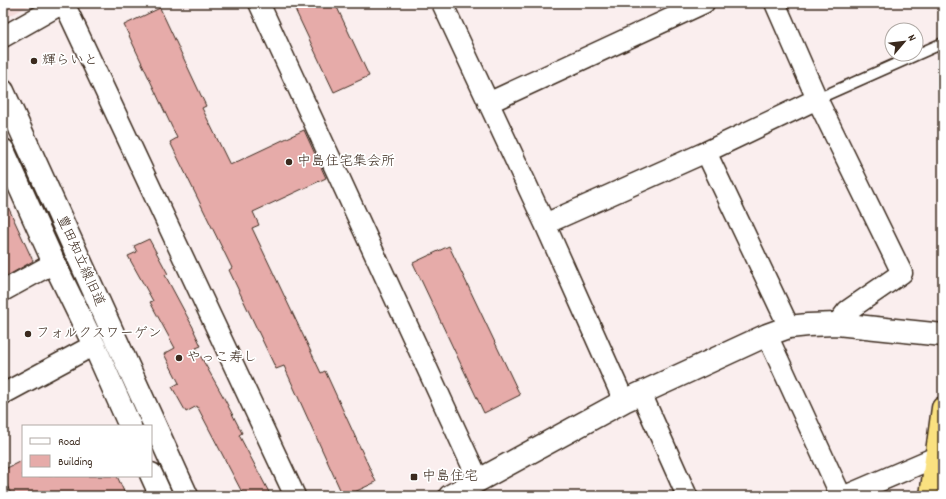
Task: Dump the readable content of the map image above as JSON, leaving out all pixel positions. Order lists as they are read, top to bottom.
{
  "streets": {
    "street": ["豊田知立線旧道"]
  },
  "places": {
    "other": [
      "輝らいと",
      "中島住宅集会所",
      "フォルクスワーゲン",
      "やっこ寿し"
    ],
    "transit": ["中島住宅"]
  },
  "legend": ["Road", "Building"],
  "north": "top right"
}
